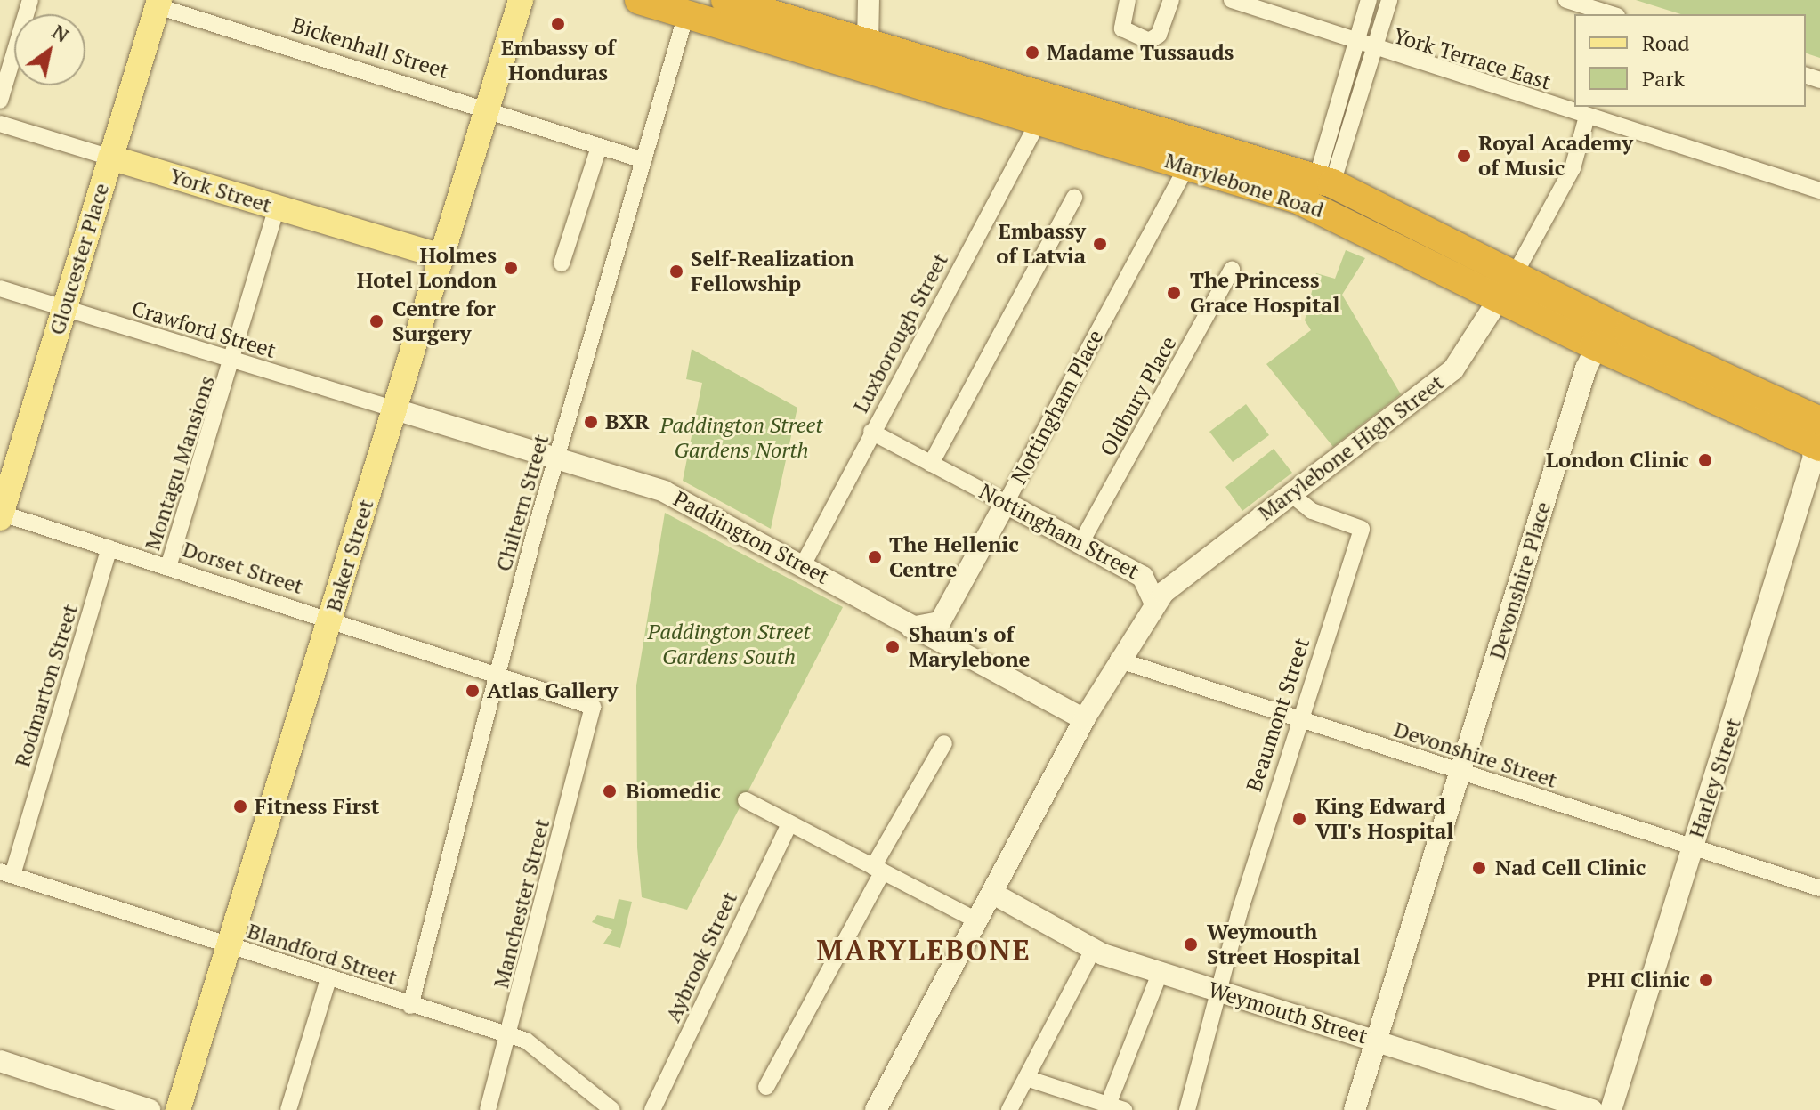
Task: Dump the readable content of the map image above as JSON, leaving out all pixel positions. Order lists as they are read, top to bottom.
{
  "streets": {
    "highway": ["Marylebone Road"],
    "main road": ["York Street", "Gloucester Place", "Baker Street"],
    "street": [
      "Bickenhall Street",
      "York Terrace East",
      "Crawford Street",
      "Luxborough Street",
      "Oldbury Place",
      "Nottingham Place",
      "Marylebone High Street",
      "Montagu Mansions",
      "Chiltern Street",
      "Nottingham Street",
      "Paddington Street",
      "Dorset Street",
      "Devonshire Place",
      "Rodmarton Street",
      "Beaumont Street",
      "Devonshire Street",
      "Harley Street",
      "Manchester Street",
      "Blandford Street",
      "Aybrook Street",
      "Weymouth Street"
    ]
  },
  "crossings": [
    ["Bickenhall Street", "Gloucester Place"],
    ["Bickenhall Street", "Chiltern Street"],
    ["Bickenhall Street", "Baker Street"],
    ["Marylebone Road", "Luxborough Street"],
    ["Marylebone Road", "Nottingham Place"],
    ["Marylebone Road", "Marylebone High Street"],
    ["Marylebone Road", "Chiltern Street"],
    ["Marylebone Road", "Devonshire Place"],
    ["Marylebone Road", "Harley Street"],
    ["York Street", "Gloucester Place"],
    ["York Street", "Montagu Mansions"],
    ["York Street", "Baker Street"],
    ["Gloucester Place", "Crawford Street"],
    ["Gloucester Place", "Dorset Street"],
    ["Crawford Street", "Montagu Mansions"],
    ["Crawford Street", "Paddington Street"],
    ["Crawford Street", "Baker Street"],
    ["Luxborough Street", "Nottingham Street"],
    ["Luxborough Street", "Paddington Street"],
    ["Oldbury Place", "Nottingham Street"],
    ["Nottingham Place", "Nottingham Street"],
    ["Marylebone High Street", "Nottingham Street"],
    ["Marylebone High Street", "Paddington Street"],
    ["Marylebone High Street", "Beaumont Street"],
    ["Marylebone High Street", "Devonshire Street"],
    ["Marylebone High Street", "Weymouth Street"],
    ["Montagu Mansions", "Dorset Street"],
    ["Chiltern Street", "Paddington Street"],
    ["Chiltern Street", "Dorset Street"],
    ["Chiltern Street", "Blandford Street"],
    ["Paddington Street", "Baker Street"],
    ["Baker Street", "Dorset Street"],
    ["Baker Street", "Blandford Street"],
    ["Dorset Street", "Rodmarton Street"],
    ["Dorset Street", "Manchester Street"],
    ["Devonshire Place", "Devonshire Street"],
    ["Devonshire Place", "Weymouth Street"],
    ["Rodmarton Street", "Blandford Street"],
    ["Beaumont Street", "Devonshire Street"],
    ["Beaumont Street", "Weymouth Street"],
    ["Devonshire Street", "Harley Street"],
    ["Manchester Street", "Blandford Street"]
  ],
  "districts": ["MARYLEBONE"],
  "parks": ["Paddington Street Gardens North", "Paddington Street Gardens South"],
  "places": [
    "Embassy of Honduras",
    "Madame Tussauds",
    "Royal Academy of Music",
    "Embassy of Latvia",
    "Holmes Hotel London",
    "Self-Realization Fellowship",
    "The Princess Grace Hospital",
    "Centre for Surgery",
    "BXR",
    "London Clinic",
    "The Hellenic Centre",
    "Shaun's of Marylebone",
    "Atlas Gallery",
    "Biomedic",
    "Fitness First",
    "King Edward VII's Hospital",
    "Nad Cell Clinic",
    "Weymouth Street Hospital",
    "PHI Clinic"
  ],
  "legend": ["Road", "Park"],
  "north": "top right"
}
